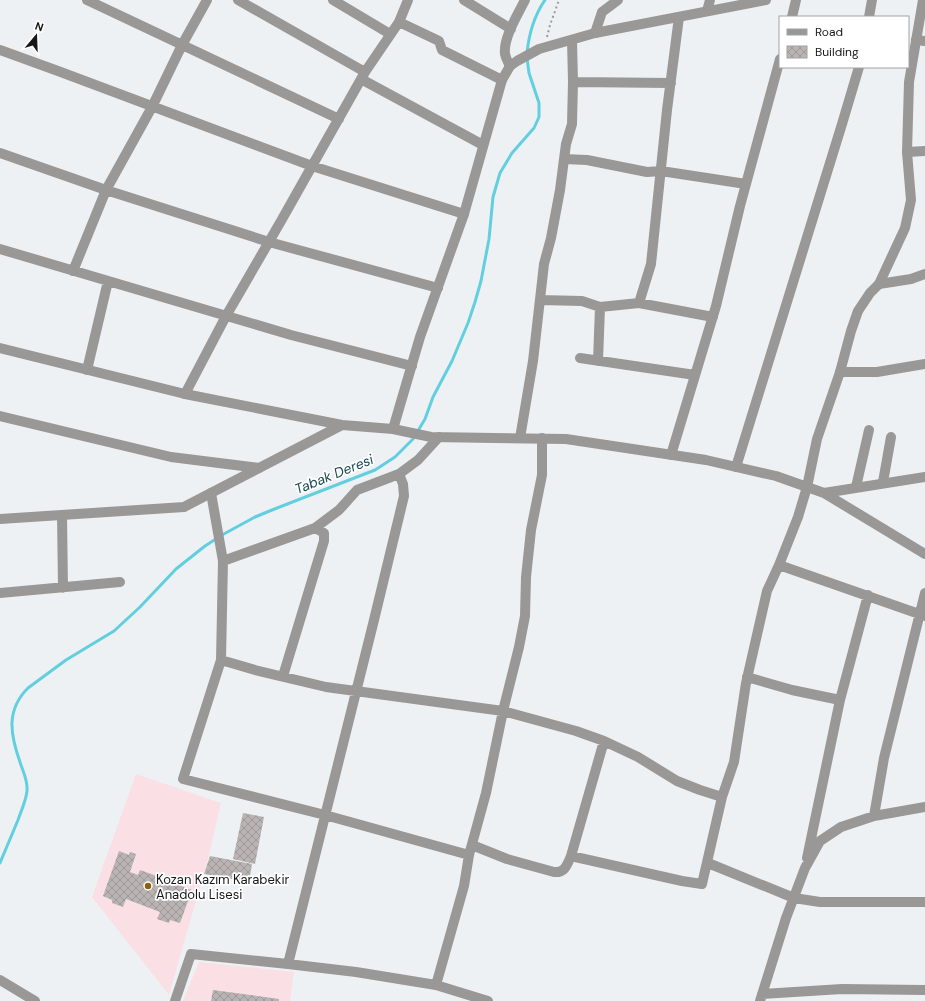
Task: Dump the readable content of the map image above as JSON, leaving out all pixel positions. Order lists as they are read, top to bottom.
{
  "water": ["Tabak Deresi"],
  "places": ["Kozan Kazım Karabekir Anadolu Lisesi"],
  "legend": ["Road", "Building"],
  "north": "top"
}
